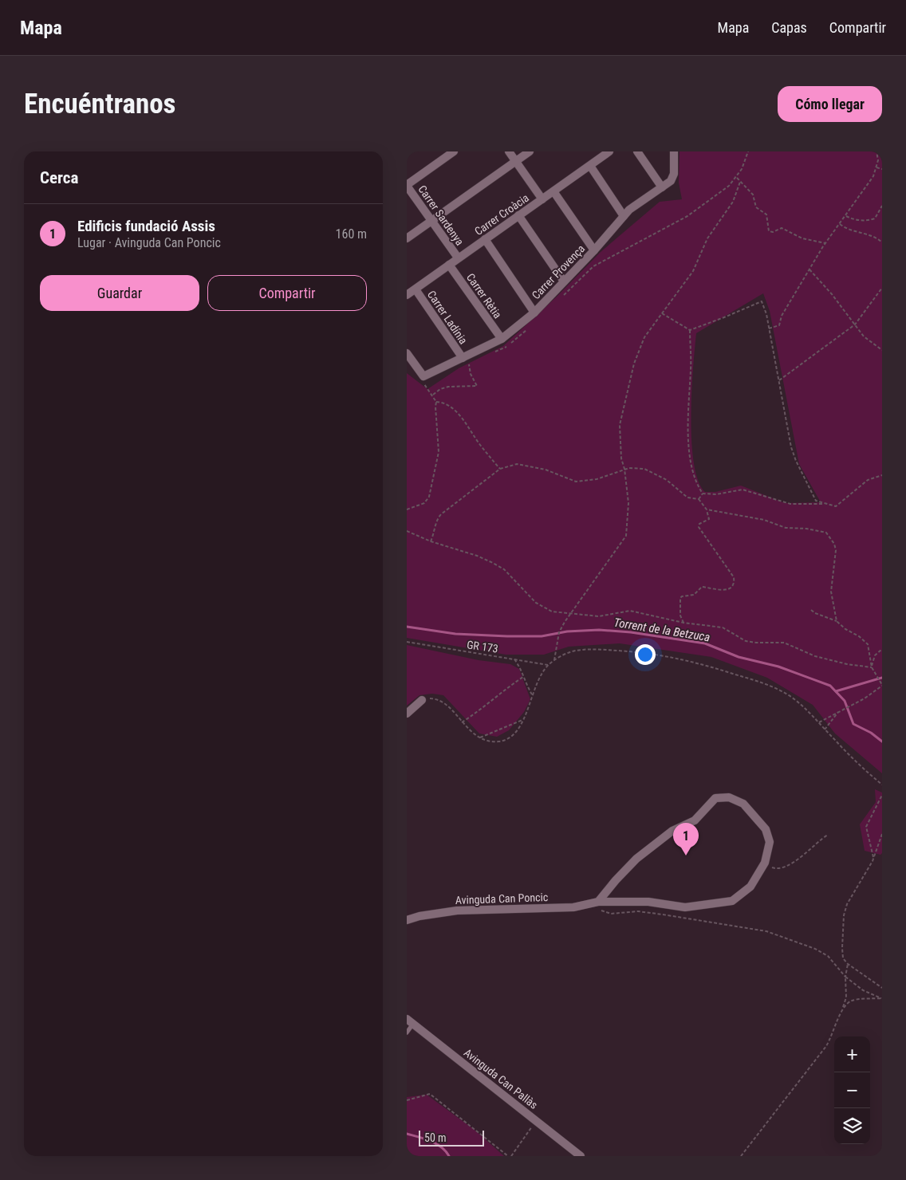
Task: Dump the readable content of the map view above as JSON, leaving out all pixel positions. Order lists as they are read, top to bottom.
{
  "streets": {
    "street": [
      "Carrer Croàcia",
      "Carrer Sardenya",
      "Carrer Provença",
      "Carrer Rètia",
      "Carrer Ladínia",
      "Avinguda Can Poncic",
      "Avinguda Can Pallàs"
    ],
    "path": ["GR 173"]
  },
  "crossings": [
    ["Carrer Croàcia", "Carrer Sardenya"],
    ["Carrer Croàcia", "Carrer Rètia"],
    ["Carrer Croàcia", "Carrer Ladínia"],
    ["Carrer Provença", "Carrer Rètia"],
    ["Carrer Provença", "Carrer Ladínia"]
  ],
  "water": ["Torrent de la Betzuca"],
  "scale_bar": "50 m",
  "page": {
    "header": "Mapa",
    "nav": ["Mapa", "Capas", "Compartir"],
    "buttons": [
      "Cómo llegar",
      ["Guardar", "Compartir"]
    ],
    "title": "Encuéntranos",
    "heading": "Cerca",
    "list": [
      {
        "mark": "1",
        "name": "Edificis fundació Assis",
        "note": "Lugar · Avinguda Can Poncic",
        "value": "160 m"
      }
    ],
    "pins": "1",
    "map_buttons": ["+", "−"],
    "scale": "50 m"
  }
}
